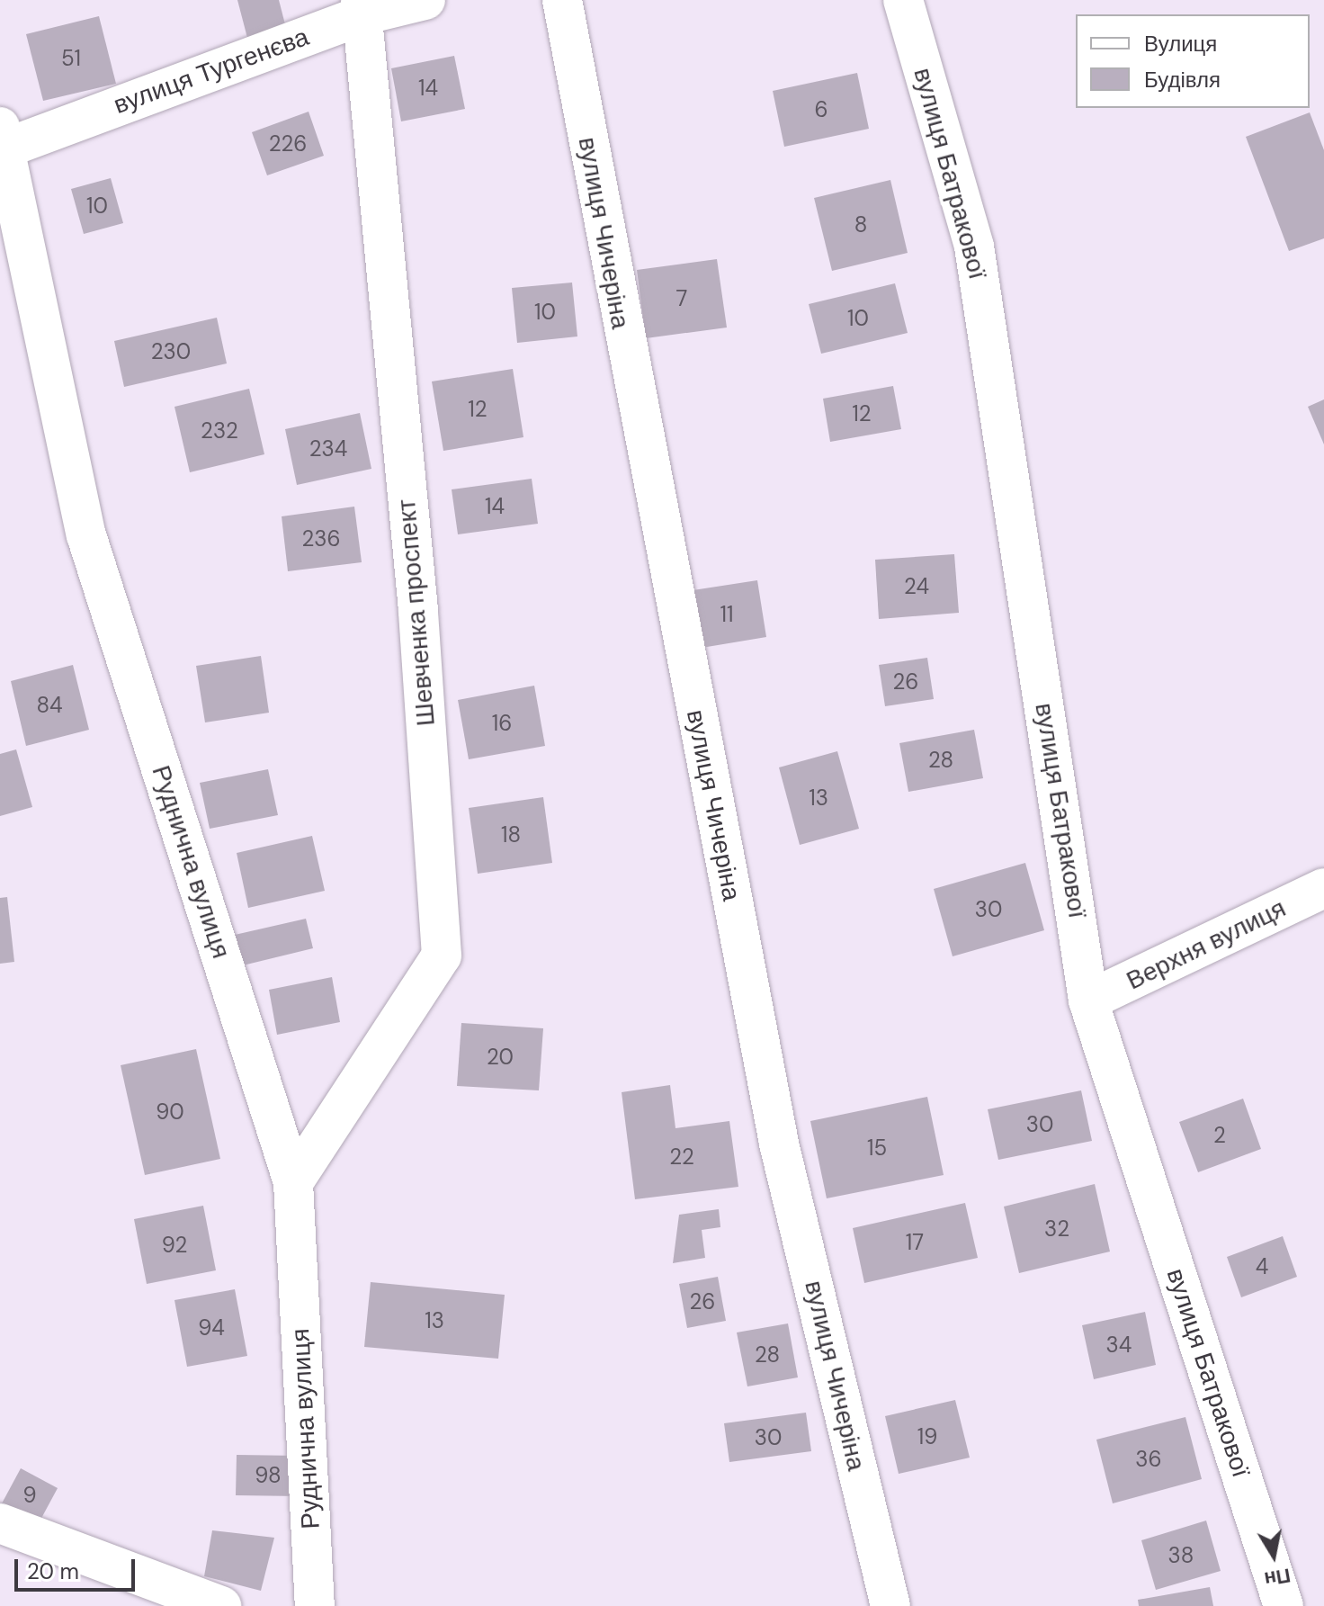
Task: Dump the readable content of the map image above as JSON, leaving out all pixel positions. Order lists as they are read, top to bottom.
{
  "streets": {
    "street": [
      "вулиця Тургенєва",
      "вулиця Батракової",
      "вулиця Чичеріна",
      "Шевченка проспект",
      "Руднична вулиця",
      "Верхня вулиця"
    ]
  },
  "crossings": [
    ["вулиця Тургенєва", "Шевченка проспект"],
    ["вулиця Тургенєва", "Руднична вулиця"],
    ["вулиця Батракової", "Верхня вулиця"],
    ["Шевченка проспект", "Руднична вулиця"]
  ],
  "house_numbers": [
    "51",
    "14",
    "6",
    "226",
    "10",
    "8",
    "7",
    "10",
    "10",
    "230",
    "12",
    "12",
    "232",
    "234",
    "14",
    "236",
    "24",
    "11",
    "26",
    "84",
    "16",
    "28",
    "13",
    "18",
    "30",
    "20",
    "90",
    "30",
    "2",
    "15",
    "22",
    "32",
    "17",
    "92",
    "4",
    "26",
    "13",
    "94",
    "34",
    "28",
    "19",
    "30",
    "36",
    "98",
    "9",
    "38"
  ],
  "legend": ["Вулиця", "Будівля"],
  "scale_bar": "20 m",
  "north": "bottom"
}
